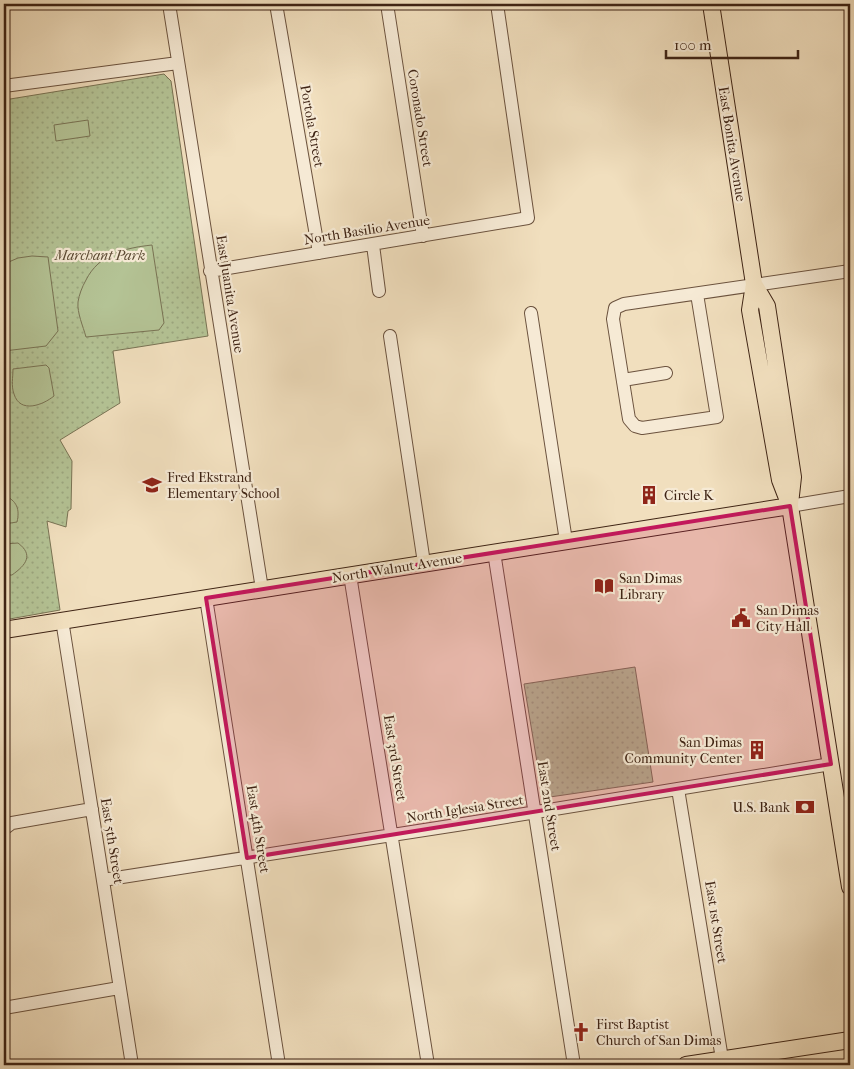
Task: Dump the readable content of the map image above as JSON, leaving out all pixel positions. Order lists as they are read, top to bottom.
{
  "streets": {
    "main road": ["East Bonita Avenue", "North Walnut Avenue"],
    "street": [
      "Coronado Street",
      "Portola Street",
      "North Basilio Avenue",
      "East Juanita Avenue",
      "East 3rd Street",
      "East 2nd Street",
      "North Iglesia Street",
      "East 4th Street",
      "East 5th Street",
      "East 1st Street"
    ]
  },
  "crossings": [
    ["Coronado Street", "North Basilio Avenue"],
    ["Portola Street", "North Basilio Avenue"],
    ["East Bonita Avenue", "North Walnut Avenue"],
    ["East Bonita Avenue", "North Iglesia Street"],
    ["North Basilio Avenue", "East Juanita Avenue"],
    ["East Juanita Avenue", "North Walnut Avenue"],
    ["North Walnut Avenue", "East 3rd Street"],
    ["North Walnut Avenue", "East 2nd Street"],
    ["North Walnut Avenue", "East 4th Street"],
    ["North Walnut Avenue", "East 5th Street"],
    ["East 3rd Street", "North Iglesia Street"],
    ["East 2nd Street", "North Iglesia Street"],
    ["North Iglesia Street", "East 4th Street"],
    ["North Iglesia Street", "East 5th Street"],
    ["North Iglesia Street", "East 1st Street"]
  ],
  "parks": ["Marchant Park"],
  "places": {
    "school or university": ["Fred Ekstrand Elementary School"],
    "building": ["Circle K", "San Dimas Community Center"],
    "library": ["San Dimas Library"],
    "public building": ["San Dimas City Hall"],
    "bank": ["U.S. Bank"],
    "church": ["First Baptist Church of San Dimas"]
  },
  "scale_bar": "100 m"
}
